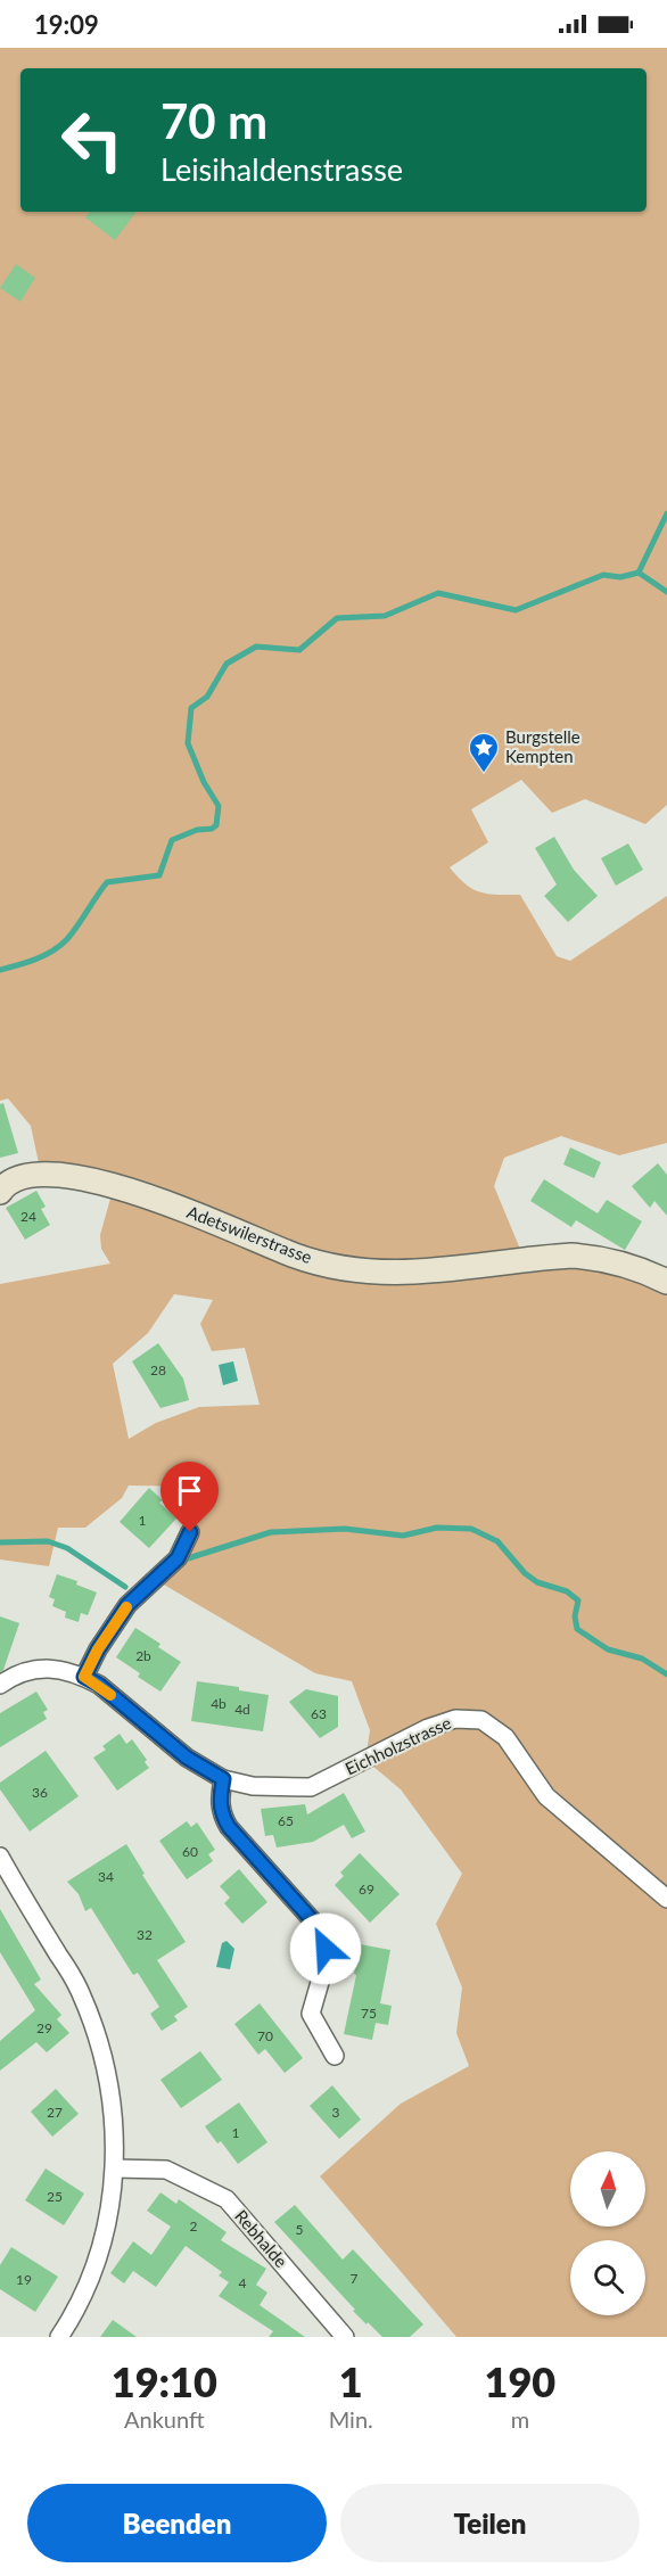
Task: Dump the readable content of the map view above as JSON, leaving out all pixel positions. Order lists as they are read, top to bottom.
{
  "streets": {
    "street": ["Adetswilerstrasse", "Eichholzstrasse", "Rebhalde"]
  },
  "places": {
    "place": ["Burgstelle Kempten"]
  },
  "house_numbers": [
    "24",
    "28",
    "1",
    "2b",
    "4b",
    "4d",
    "63",
    "36",
    "65",
    "60",
    "34",
    "69",
    "32",
    "75",
    "29",
    "70",
    "27",
    "3",
    "1",
    "25",
    "2",
    "5",
    "7",
    "19",
    "4"
  ],
  "north": "top",
  "page": {
    "status": "19:09",
    "turn": ["70 m", "Leisihaldenstrasse"],
    "eta": [
      "19:10",
      "Ankunft",
      "1",
      "Min.",
      "190",
      "m"
    ],
    "buttons": ["Beenden", "Teilen"]
  }
}
